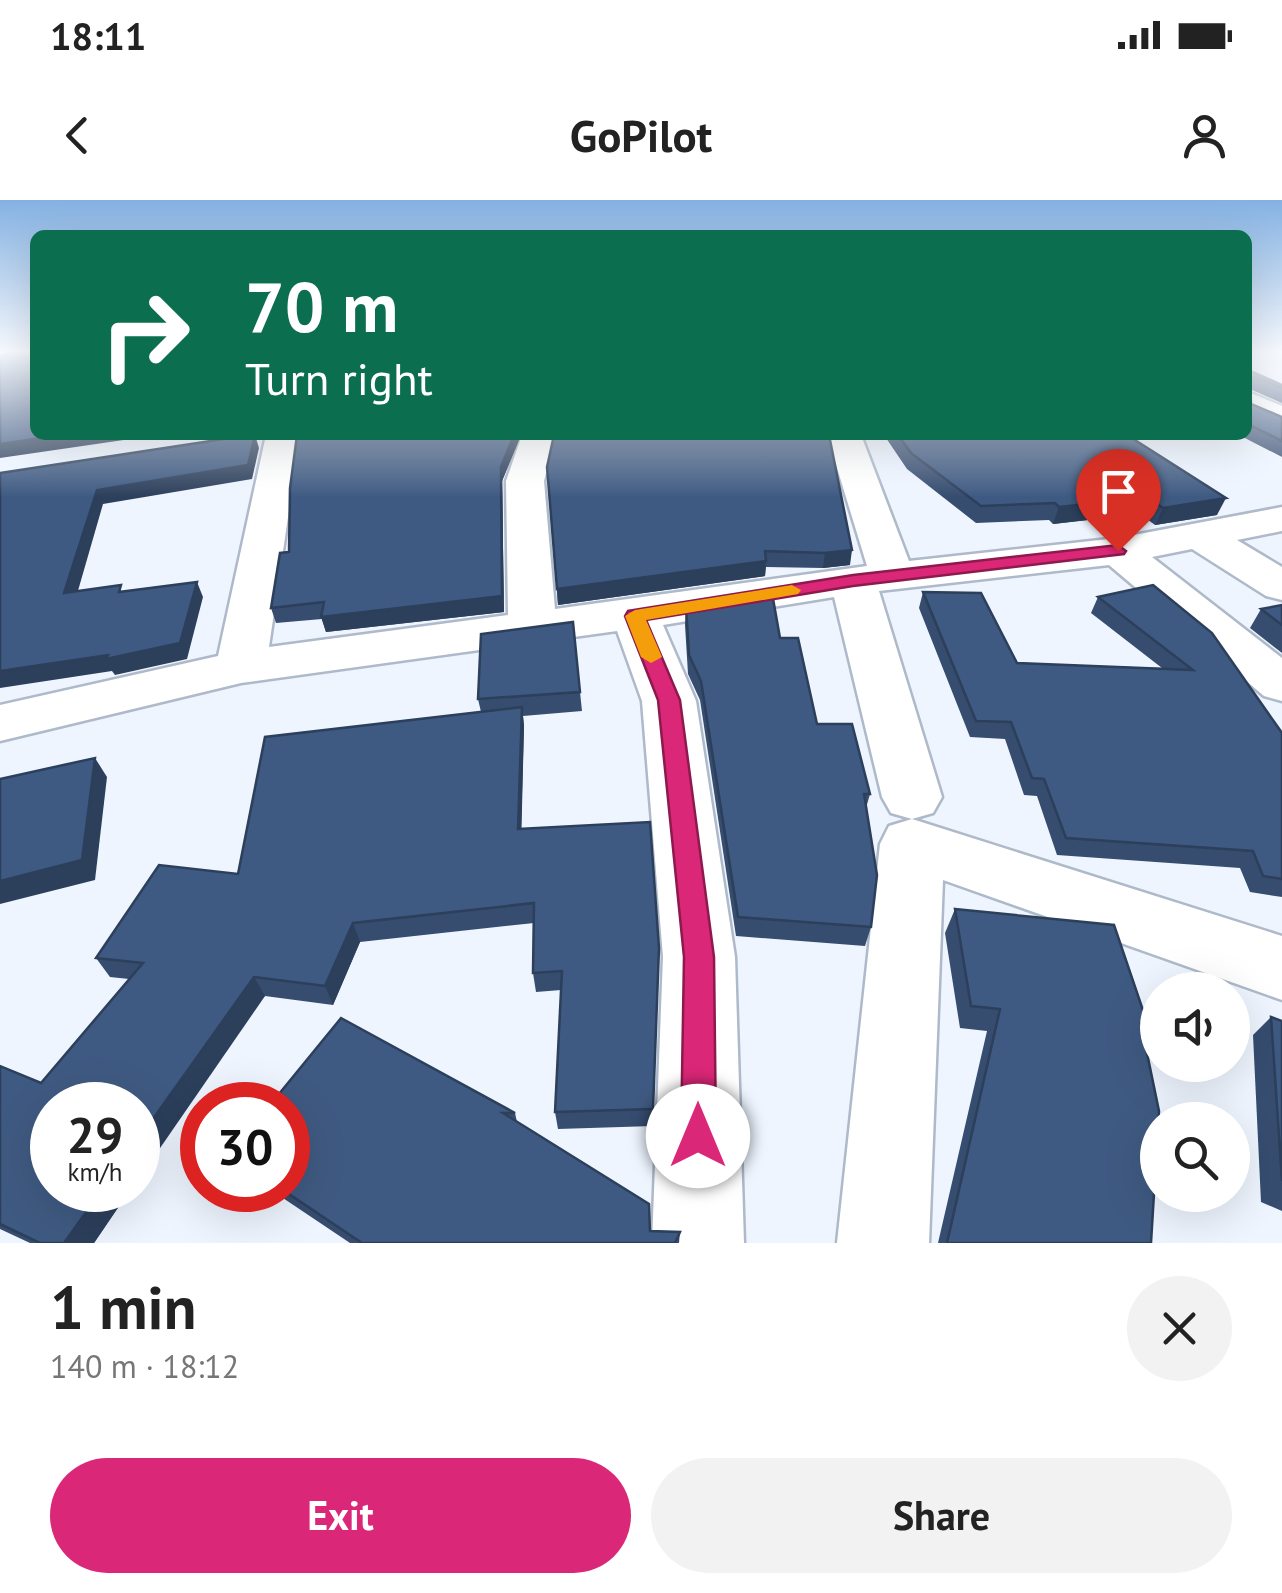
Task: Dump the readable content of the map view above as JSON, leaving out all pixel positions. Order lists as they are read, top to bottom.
{
  "page": {
    "status": "18:11",
    "header": "GoPilot",
    "turn": ["70 m", "Turn right"],
    "speed": "29 km/h",
    "limit": "30",
    "heading": ["1 min", "140 m · 18:12"],
    "buttons": ["Exit", "Share"]
  }
}
